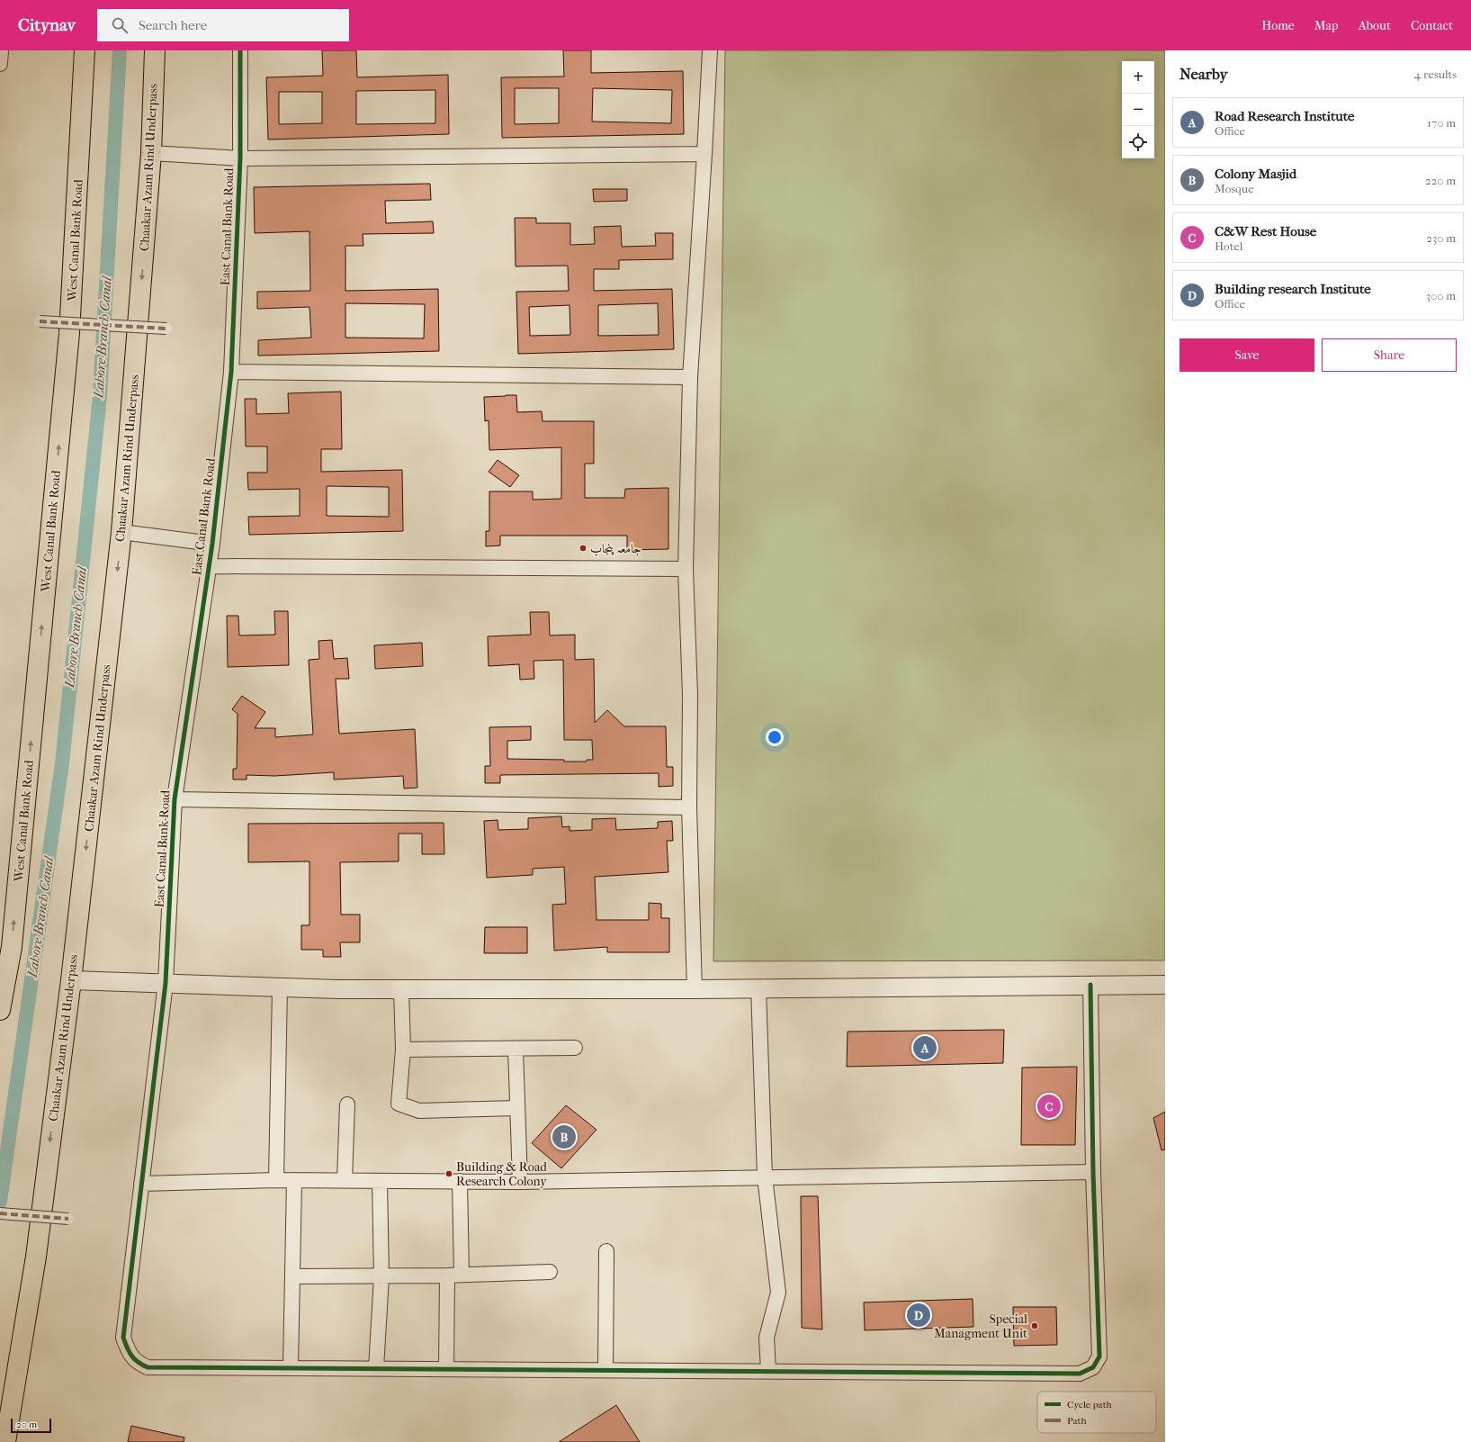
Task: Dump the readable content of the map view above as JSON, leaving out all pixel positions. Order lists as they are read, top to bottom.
{
  "streets": {
    "highway": ["Chaakar Azam Rind Underpass", "West Canal Bank Road"],
    "street": ["East Canal Bank Road"]
  },
  "one_way": ["Chaakar Azam Rind Underpass", "West Canal Bank Road"],
  "water": ["Lahore Branch Canal"],
  "places": ["جامعہ پنجاب", "Building & Road Research Colony", "Special Managment Unit"],
  "legend": ["Cycle path", "Path"],
  "scale_bar": "20 m",
  "page": {
    "header": "Citynav",
    "search": "Search here",
    "nav": [
      "Home",
      "Map",
      "About",
      "Contact"
    ],
    "heading": ["Nearby", "4 results"],
    "map_buttons": ["+", "−"],
    "list": [
      {
        "mark": "A",
        "name": "Road Research Institute",
        "note": "Office",
        "value": "170 m"
      },
      {
        "mark": "B",
        "name": "Colony Masjid",
        "note": "Mosque",
        "value": "220 m"
      },
      {
        "mark": "C",
        "name": "C&W Rest House",
        "note": "Hotel",
        "value": "230 m"
      },
      {
        "mark": "D",
        "name": "Building research Institute",
        "note": "Office",
        "value": "300 m"
      }
    ],
    "buttons": ["Save", "Share"],
    "pins": [
      "A",
      "C",
      "B",
      "D"
    ],
    "scale": "20 m"
  }
}
